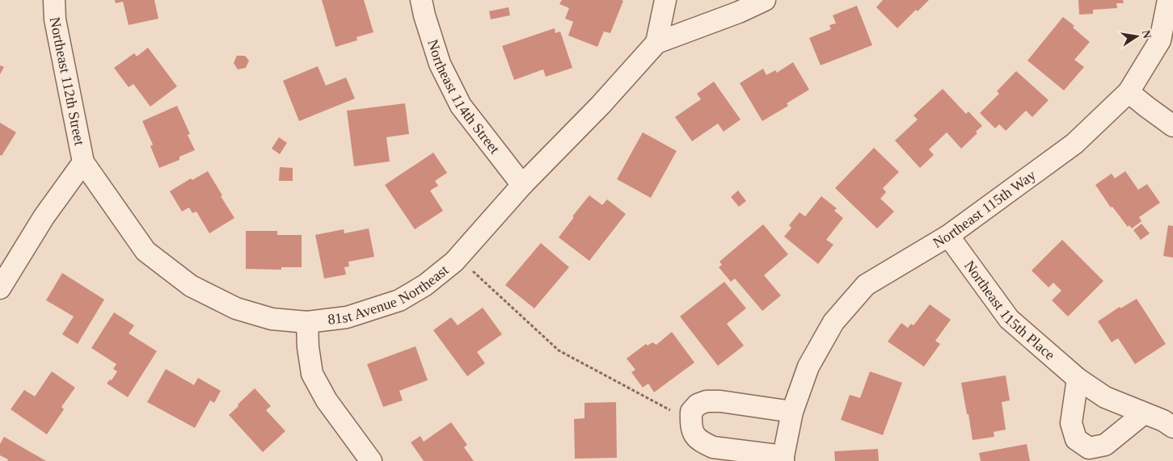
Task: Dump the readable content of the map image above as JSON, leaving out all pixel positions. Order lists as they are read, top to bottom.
{
  "streets": {
    "street": [
      "Northeast 112th Street",
      "Northeast 114th Street",
      "Northeast 115th Way",
      "81st Avenue Northeast",
      "Northeast 115th Place"
    ]
  },
  "crossings": [
    ["Northeast 112th Street", "81st Avenue Northeast"],
    ["Northeast 114th Street", "81st Avenue Northeast"],
    ["Northeast 115th Way", "Northeast 115th Place"]
  ],
  "north": "right"
}
